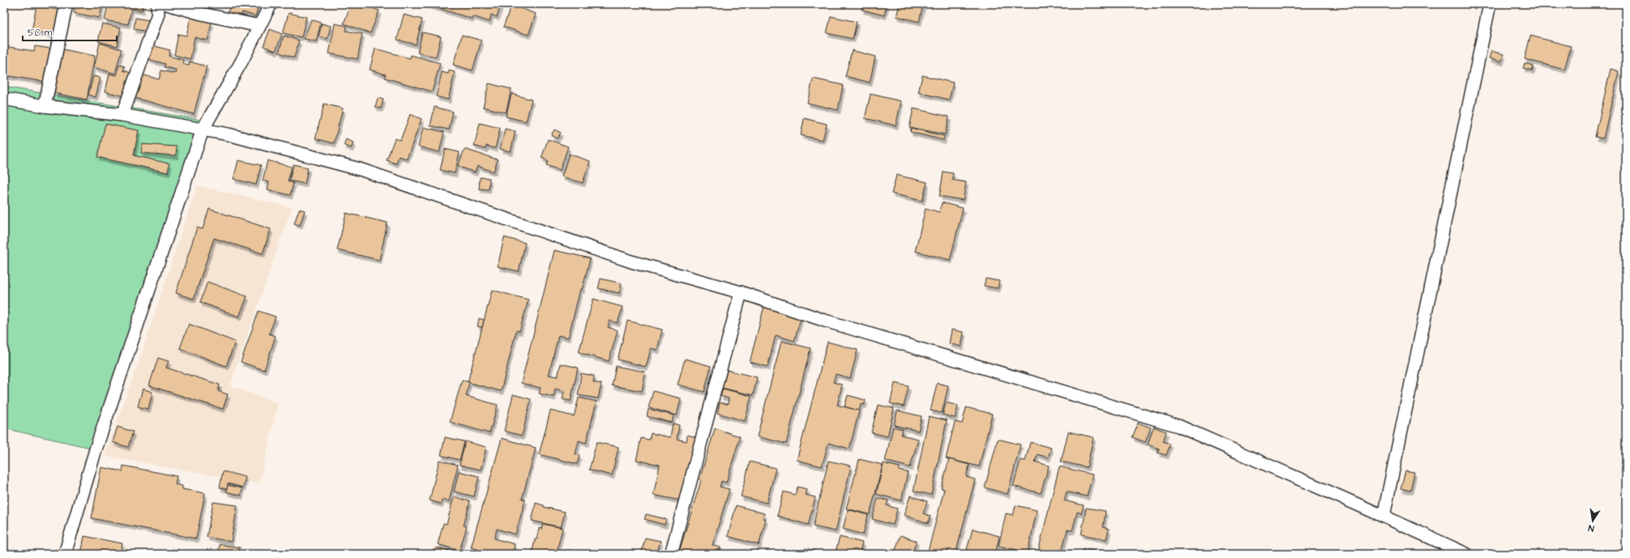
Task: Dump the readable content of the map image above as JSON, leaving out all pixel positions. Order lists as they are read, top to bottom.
{
  "scale_bar": "50 m",
  "north": "bottom"
}
